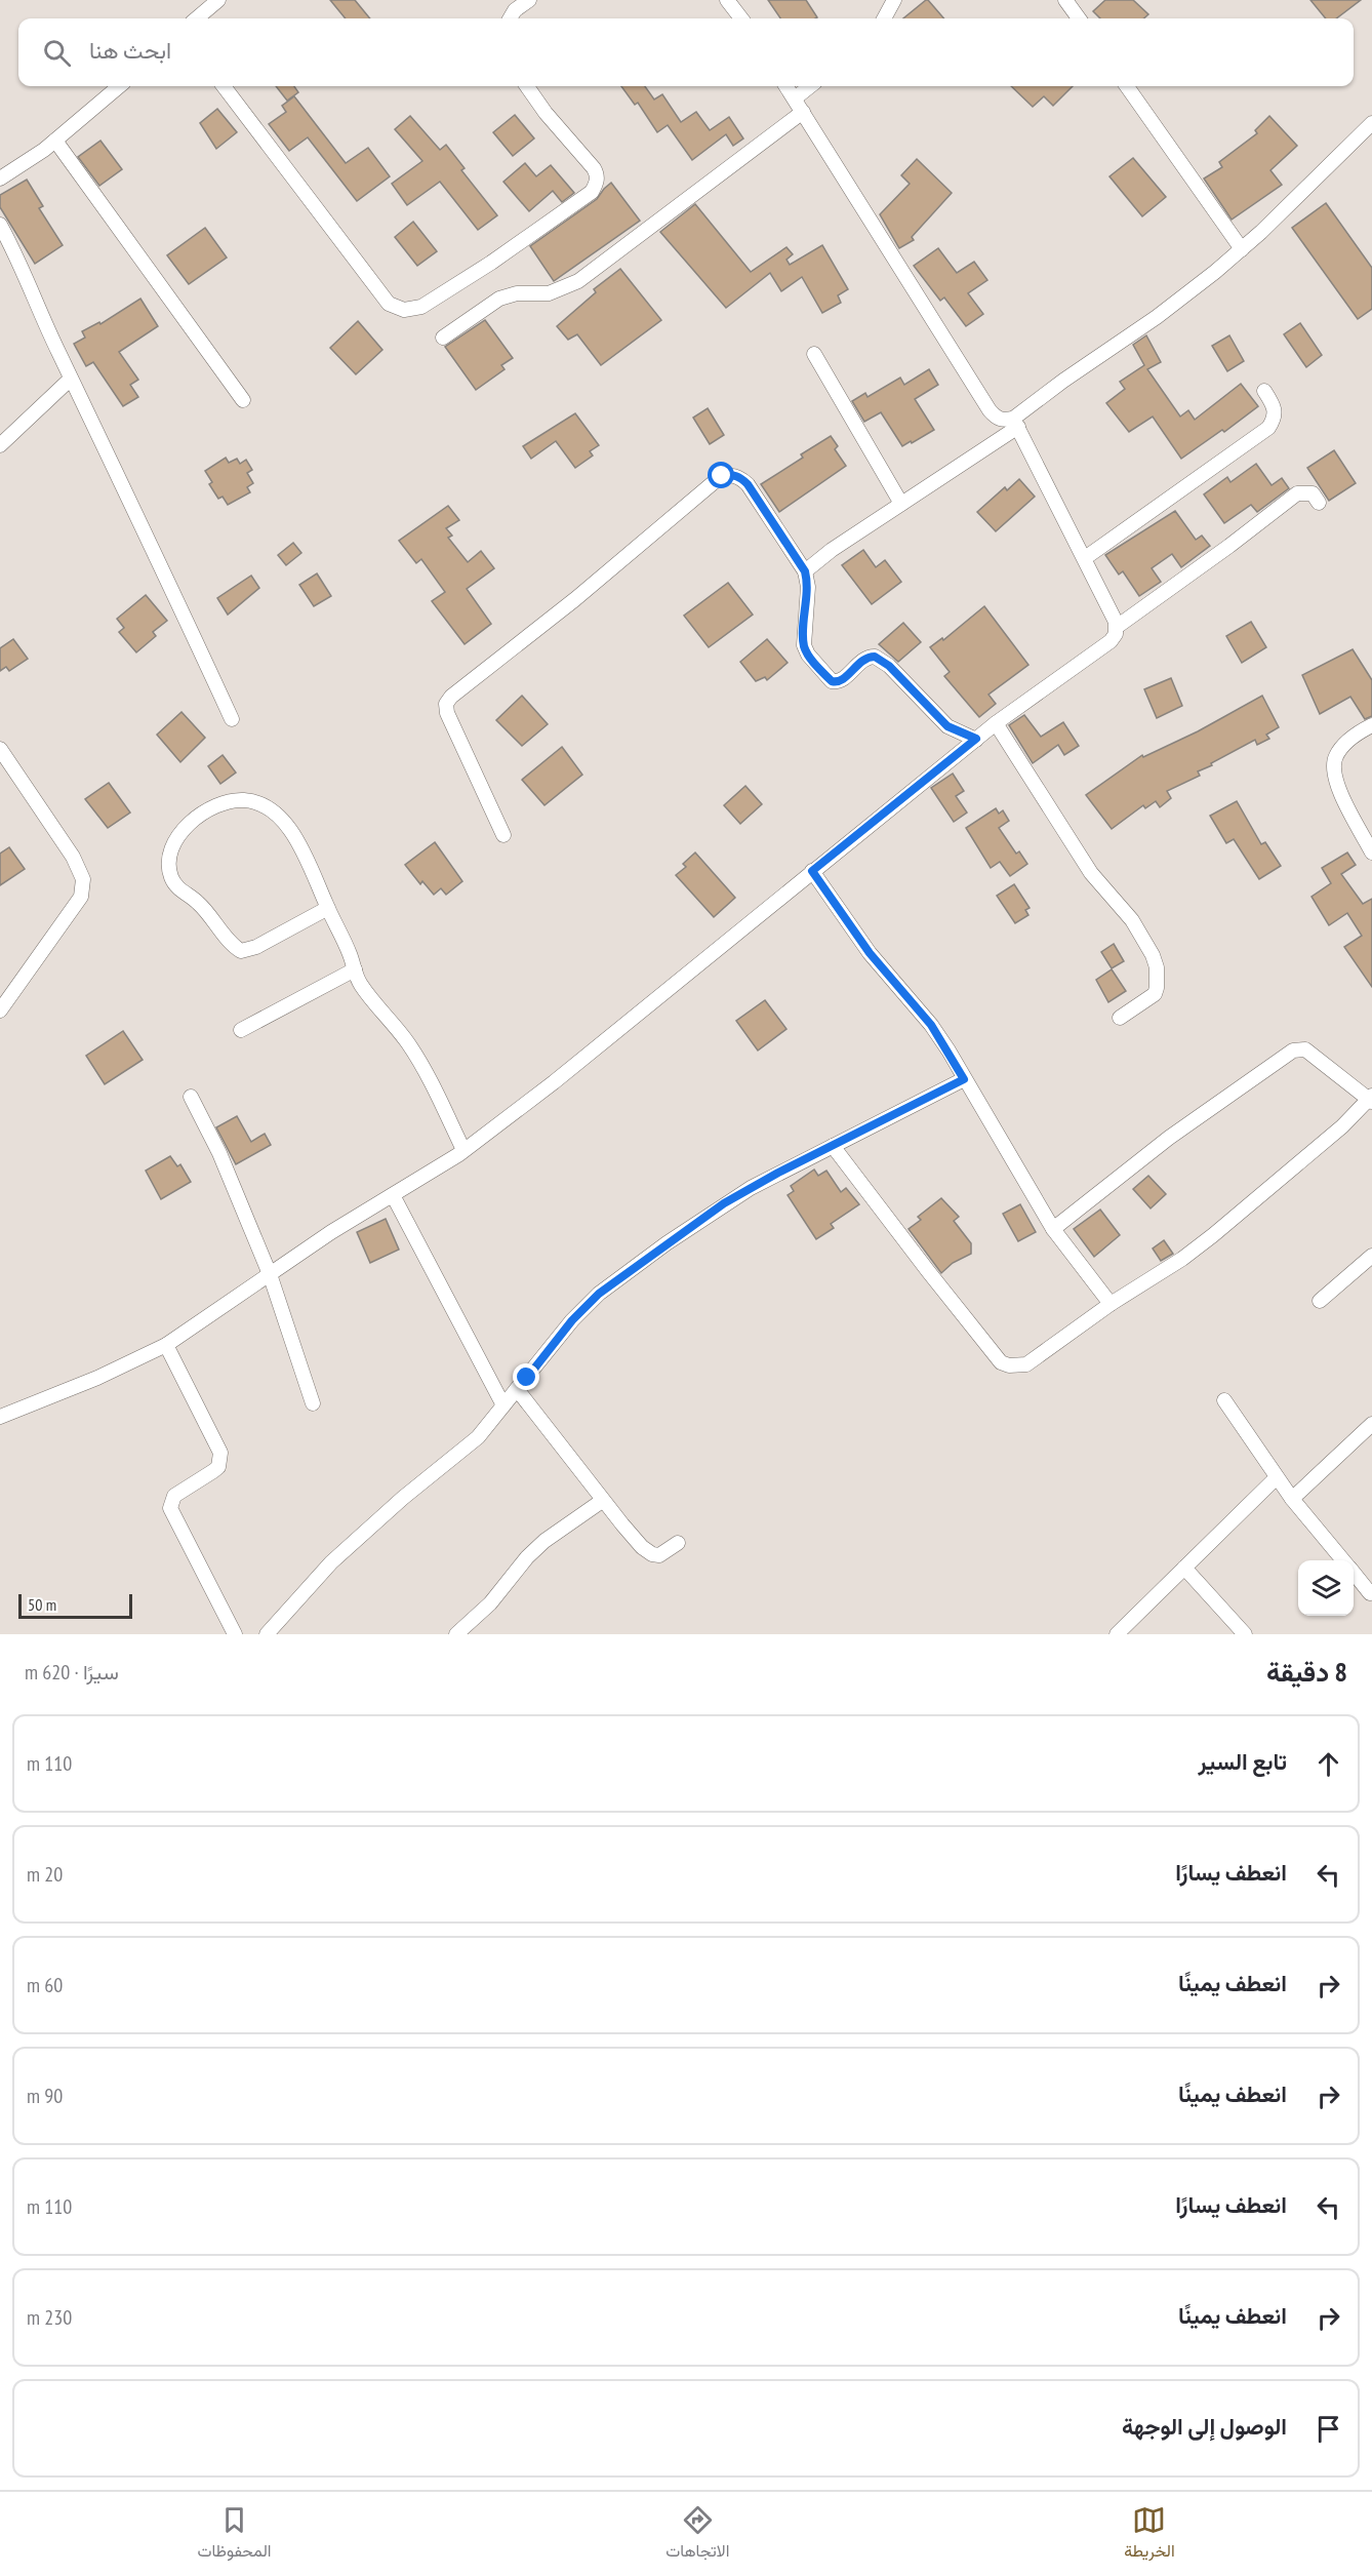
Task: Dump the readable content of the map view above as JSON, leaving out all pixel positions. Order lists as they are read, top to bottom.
{
  "scale_bar": "50 m",
  "page": {
    "search": "ابحث هنا",
    "scale": "50 m",
    "heading": ["8 دقيقة", "سيرًا · 620 m"],
    "list": [
      ["تابع السير", "110 m"],
      ["انعطف يسارًا", "20 m"],
      ["انعطف يمينًا", "60 m"],
      ["انعطف يمينًا", "90 m"],
      ["انعطف يسارًا", "110 m"],
      ["انعطف يمينًا", "230 m"],
      "الوصول إلى الوجهة"
    ],
    "nav": ["الخريطة", "الاتجاهات", "المحفوظات"]
  }
}
